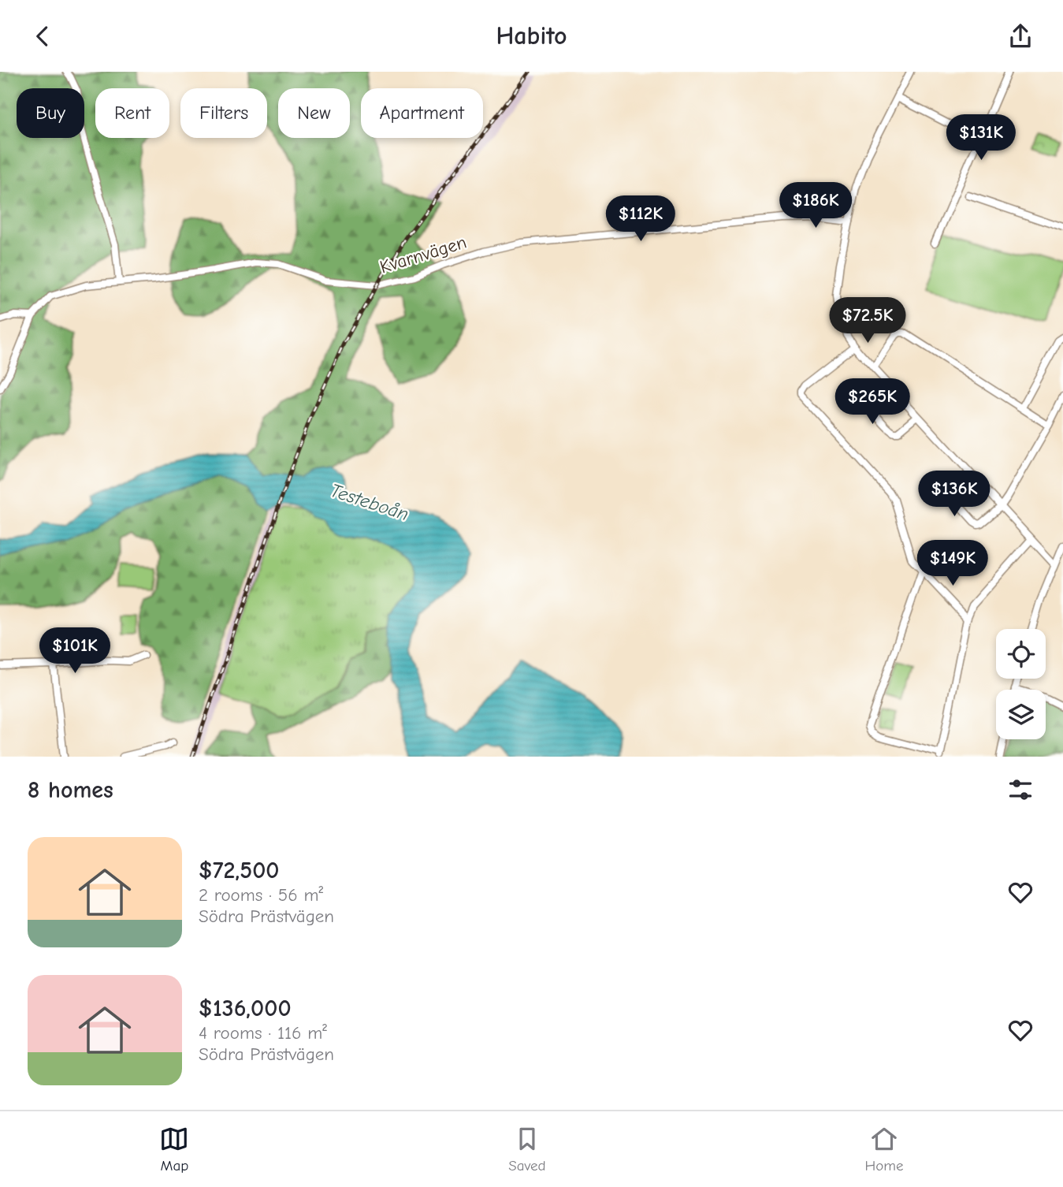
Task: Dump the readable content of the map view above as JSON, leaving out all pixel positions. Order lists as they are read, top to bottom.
{
  "streets": {
    "street": ["Kvarnvägen"]
  },
  "water": ["Testeboån"],
  "page": {
    "header": "Habito",
    "chip": [
      "Buy",
      "Rent",
      "Filters",
      "New",
      "Apartment"
    ],
    "price": [
      "$131K",
      "$186K",
      "$112K",
      "$72.5K",
      "$265K",
      "$136K",
      "$149K",
      "$101K"
    ],
    "heading": "8 homes",
    "list": [
      {
        "name": "$72,500",
        "note": "2 rooms · 56 m² · Södra Prästvägen"
      },
      {
        "name": "$136,000",
        "note": "4 rooms · 116 m² · Södra Prästvägen"
      }
    ],
    "tabs": ["Map", "Saved", "Home"]
  }
}
